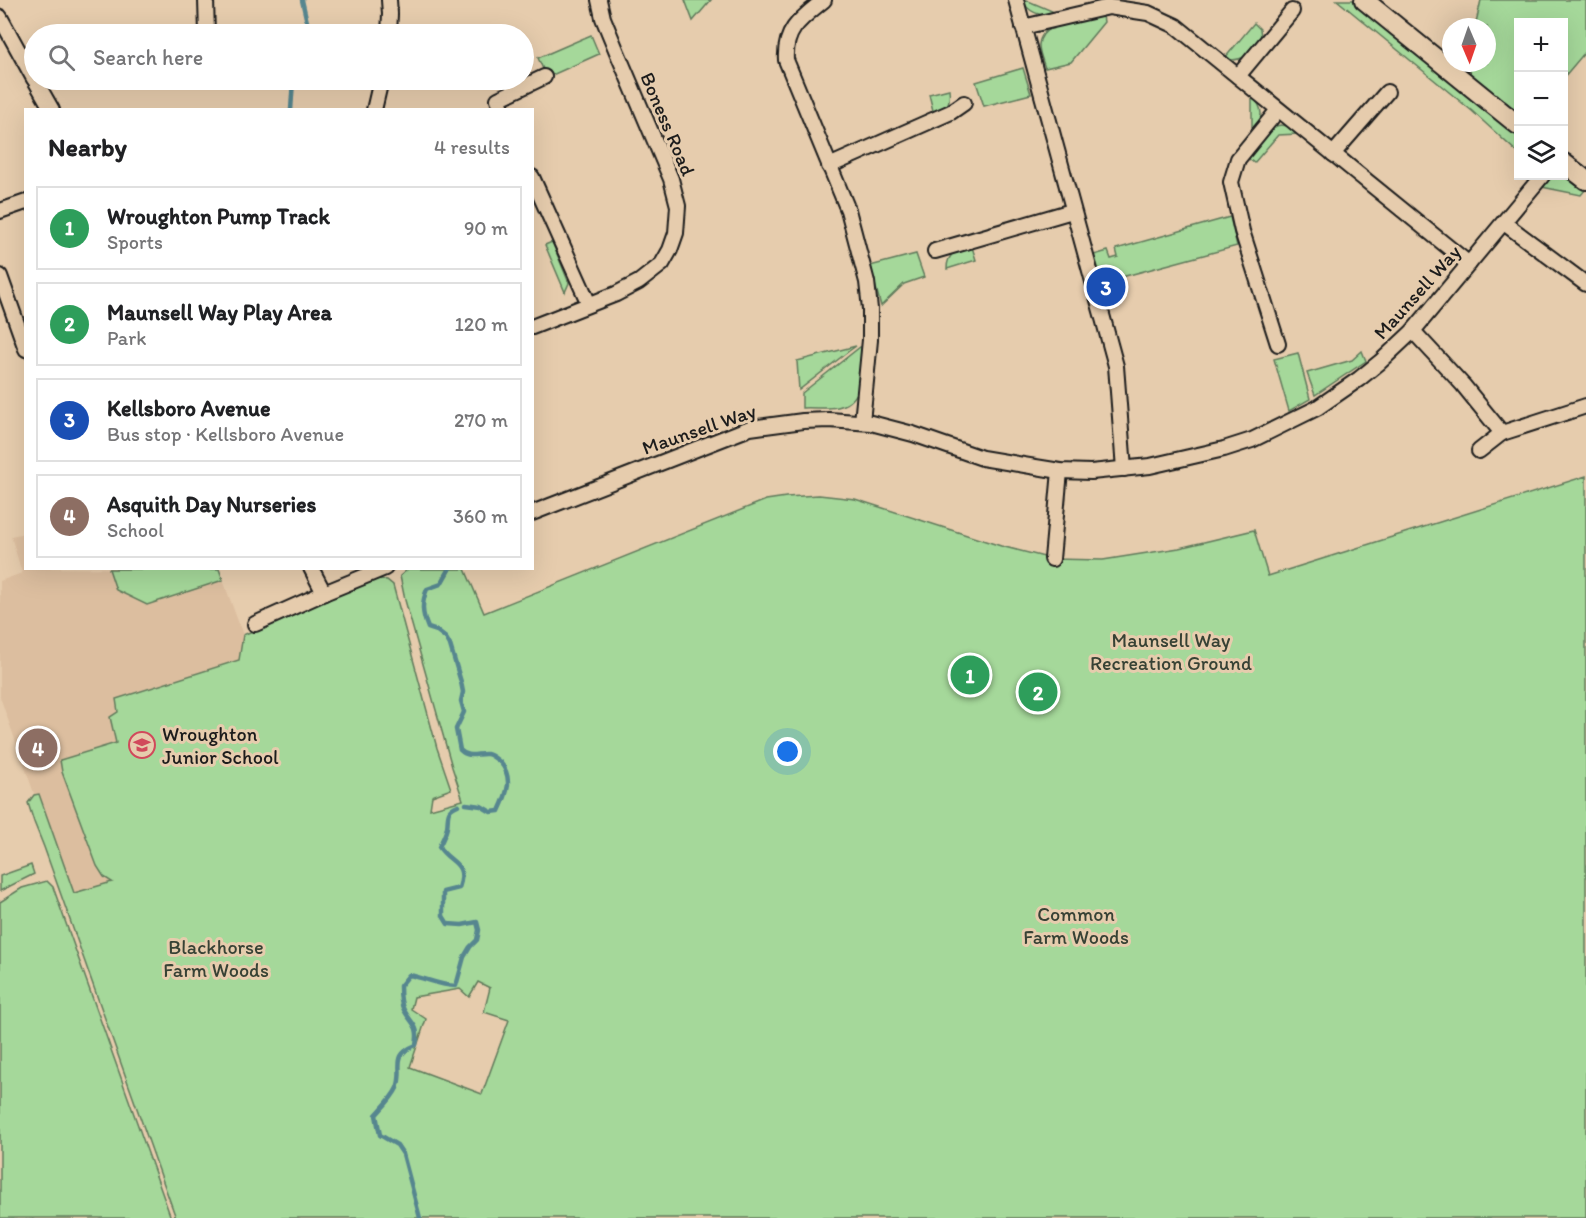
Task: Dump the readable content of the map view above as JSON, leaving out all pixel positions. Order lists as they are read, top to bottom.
{
  "streets": {
    "street": ["Boness Road", "Maunsell Way"]
  },
  "parks": ["Maunsell Way Recreation Ground", "Common Farm Woods", "Blackhorse Farm Woods"],
  "places": {
    "school or university": ["Wroughton Junior School"]
  },
  "north": "bottom",
  "page": {
    "map_buttons": ["+", "−"],
    "search": "Search here",
    "heading": ["Nearby", "4 results"],
    "list": [
      {
        "mark": "1",
        "name": "Wroughton Pump Track",
        "note": "Sports",
        "value": "90 m"
      },
      {
        "mark": "2",
        "name": "Maunsell Way Play Area",
        "note": "Park",
        "value": "120 m"
      },
      {
        "mark": "3",
        "name": "Kellsboro Avenue",
        "note": "Bus stop · Kellsboro Avenue",
        "value": "270 m"
      },
      {
        "mark": "4",
        "name": "Asquith Day Nurseries",
        "note": "School",
        "value": "360 m"
      }
    ],
    "pins": [
      "3",
      "1",
      "2",
      "4"
    ]
  }
}
